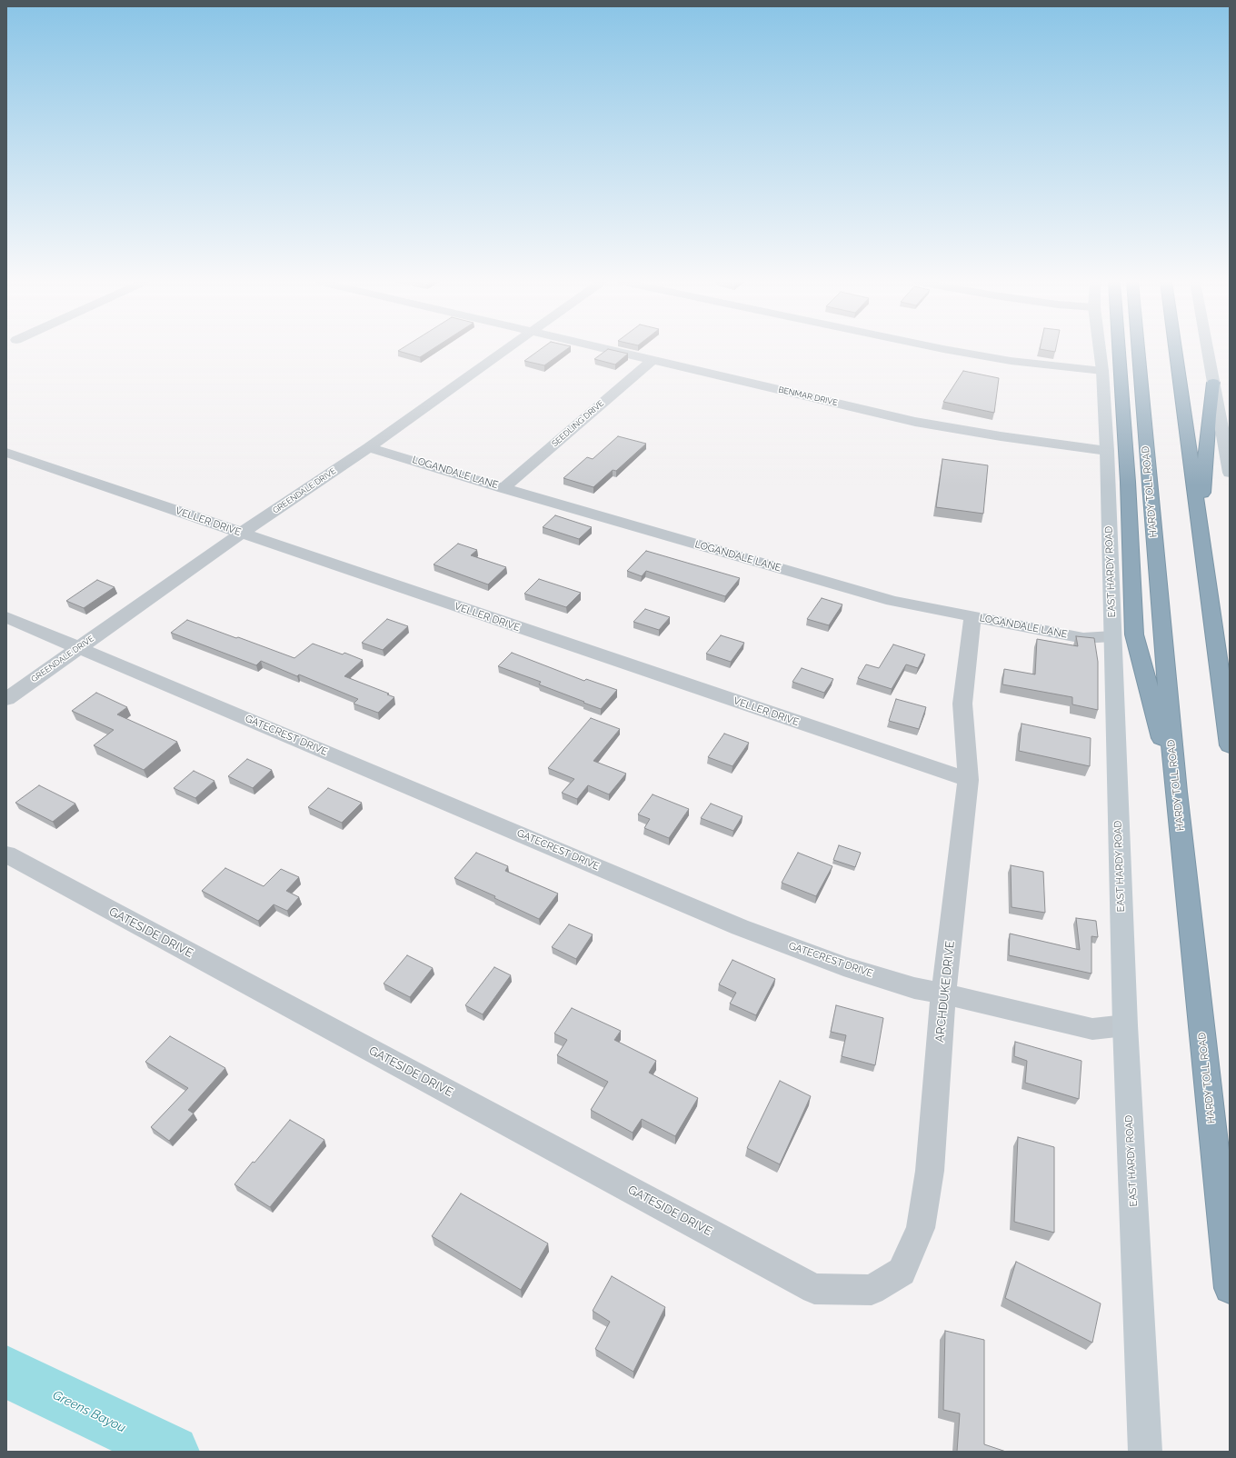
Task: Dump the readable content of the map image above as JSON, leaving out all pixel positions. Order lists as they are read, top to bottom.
{
  "streets": {
    "highway": ["HARDY TOLL ROAD"],
    "main road": ["EAST HARDY ROAD"],
    "street": [
      "BENMAR DRIVE",
      "SEEDLING DRIVE",
      "LOGANDALE LANE",
      "GREENDALE DRIVE",
      "VELLER DRIVE",
      "GATECREST DRIVE",
      "GATESIDE DRIVE",
      "ARCHDUKE DRIVE"
    ]
  },
  "crossings": [
    ["BENMAR DRIVE", "SEEDLING DRIVE"],
    ["BENMAR DRIVE", "EAST HARDY ROAD"],
    ["SEEDLING DRIVE", "LOGANDALE LANE"],
    ["LOGANDALE LANE", "GREENDALE DRIVE"],
    ["LOGANDALE LANE", "EAST HARDY ROAD"],
    ["LOGANDALE LANE", "ARCHDUKE DRIVE"],
    ["GREENDALE DRIVE", "VELLER DRIVE"],
    ["GREENDALE DRIVE", "GATECREST DRIVE"],
    ["VELLER DRIVE", "ARCHDUKE DRIVE"],
    ["EAST HARDY ROAD", "GATECREST DRIVE"],
    ["GATECREST DRIVE", "ARCHDUKE DRIVE"],
    ["GATESIDE DRIVE", "ARCHDUKE DRIVE"]
  ],
  "water": ["Greens Bayou"]
}
